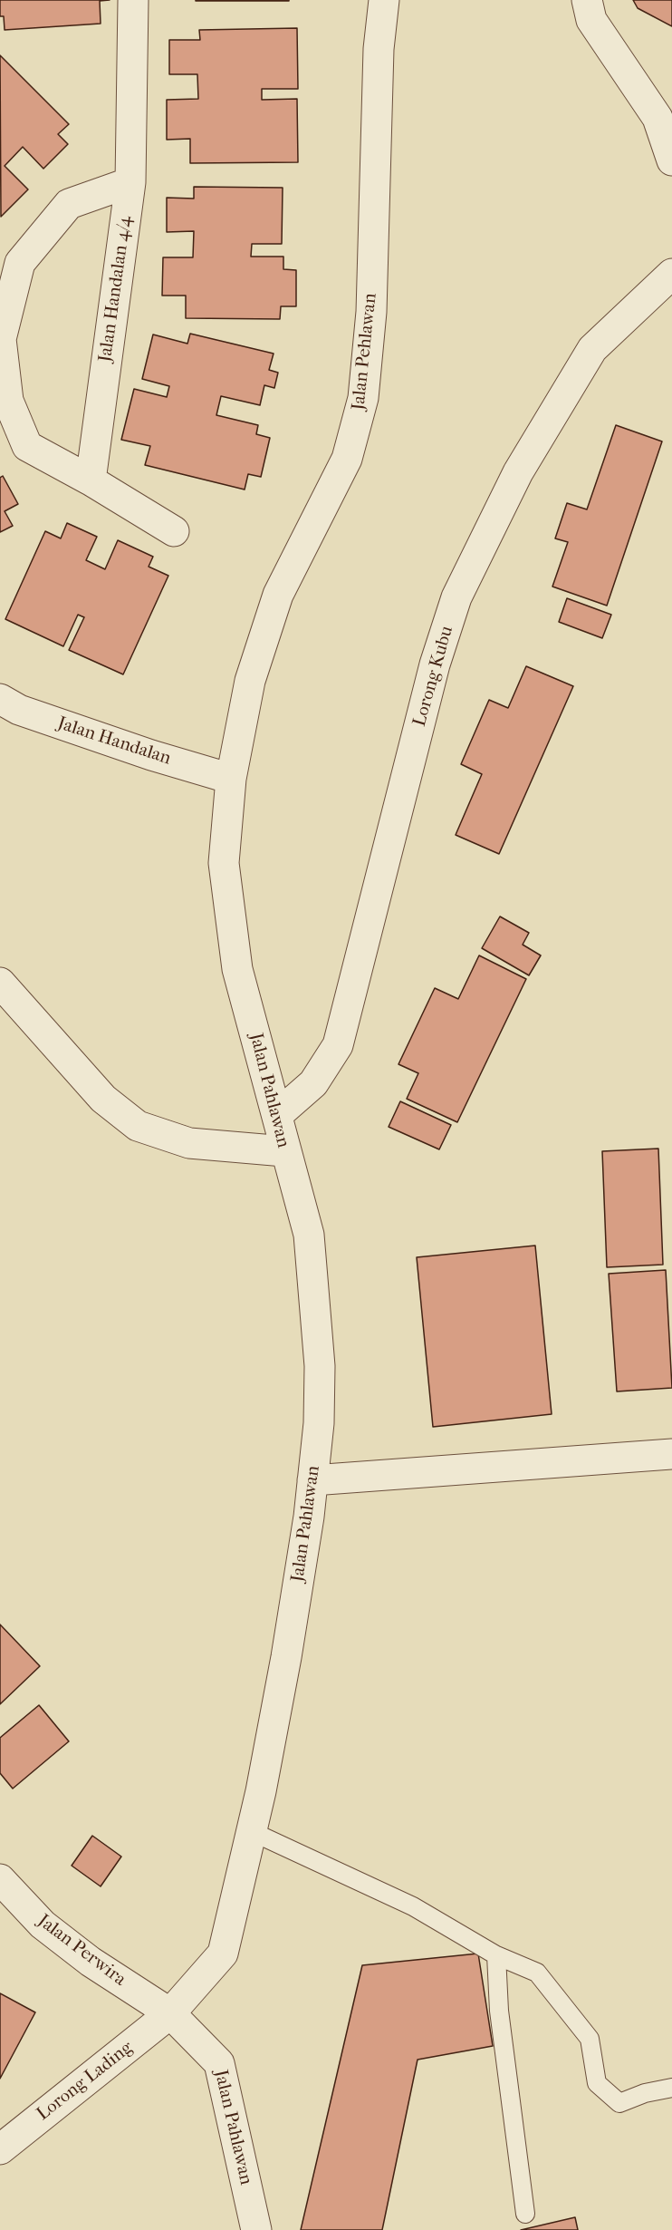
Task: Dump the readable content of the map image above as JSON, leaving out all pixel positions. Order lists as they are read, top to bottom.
{
  "streets": {
    "street": [
      "Jalan Handalan 4/4",
      "Jalan Pehlawan",
      "Lorong Kubu",
      "Jalan Handalan",
      "Jalan Pahlawan",
      "Jalan Perwira",
      "Lorong Lading"
    ]
  },
  "crossings": [
    ["Jalan Pehlawan", "Jalan Handalan"],
    ["Jalan Pehlawan", "Jalan Pahlawan"],
    ["Lorong Kubu", "Jalan Pahlawan"],
    ["Jalan Handalan", "Jalan Pahlawan"],
    ["Jalan Pahlawan", "Jalan Perwira"],
    ["Jalan Pahlawan", "Lorong Lading"],
    ["Jalan Perwira", "Lorong Lading"]
  ]
}
